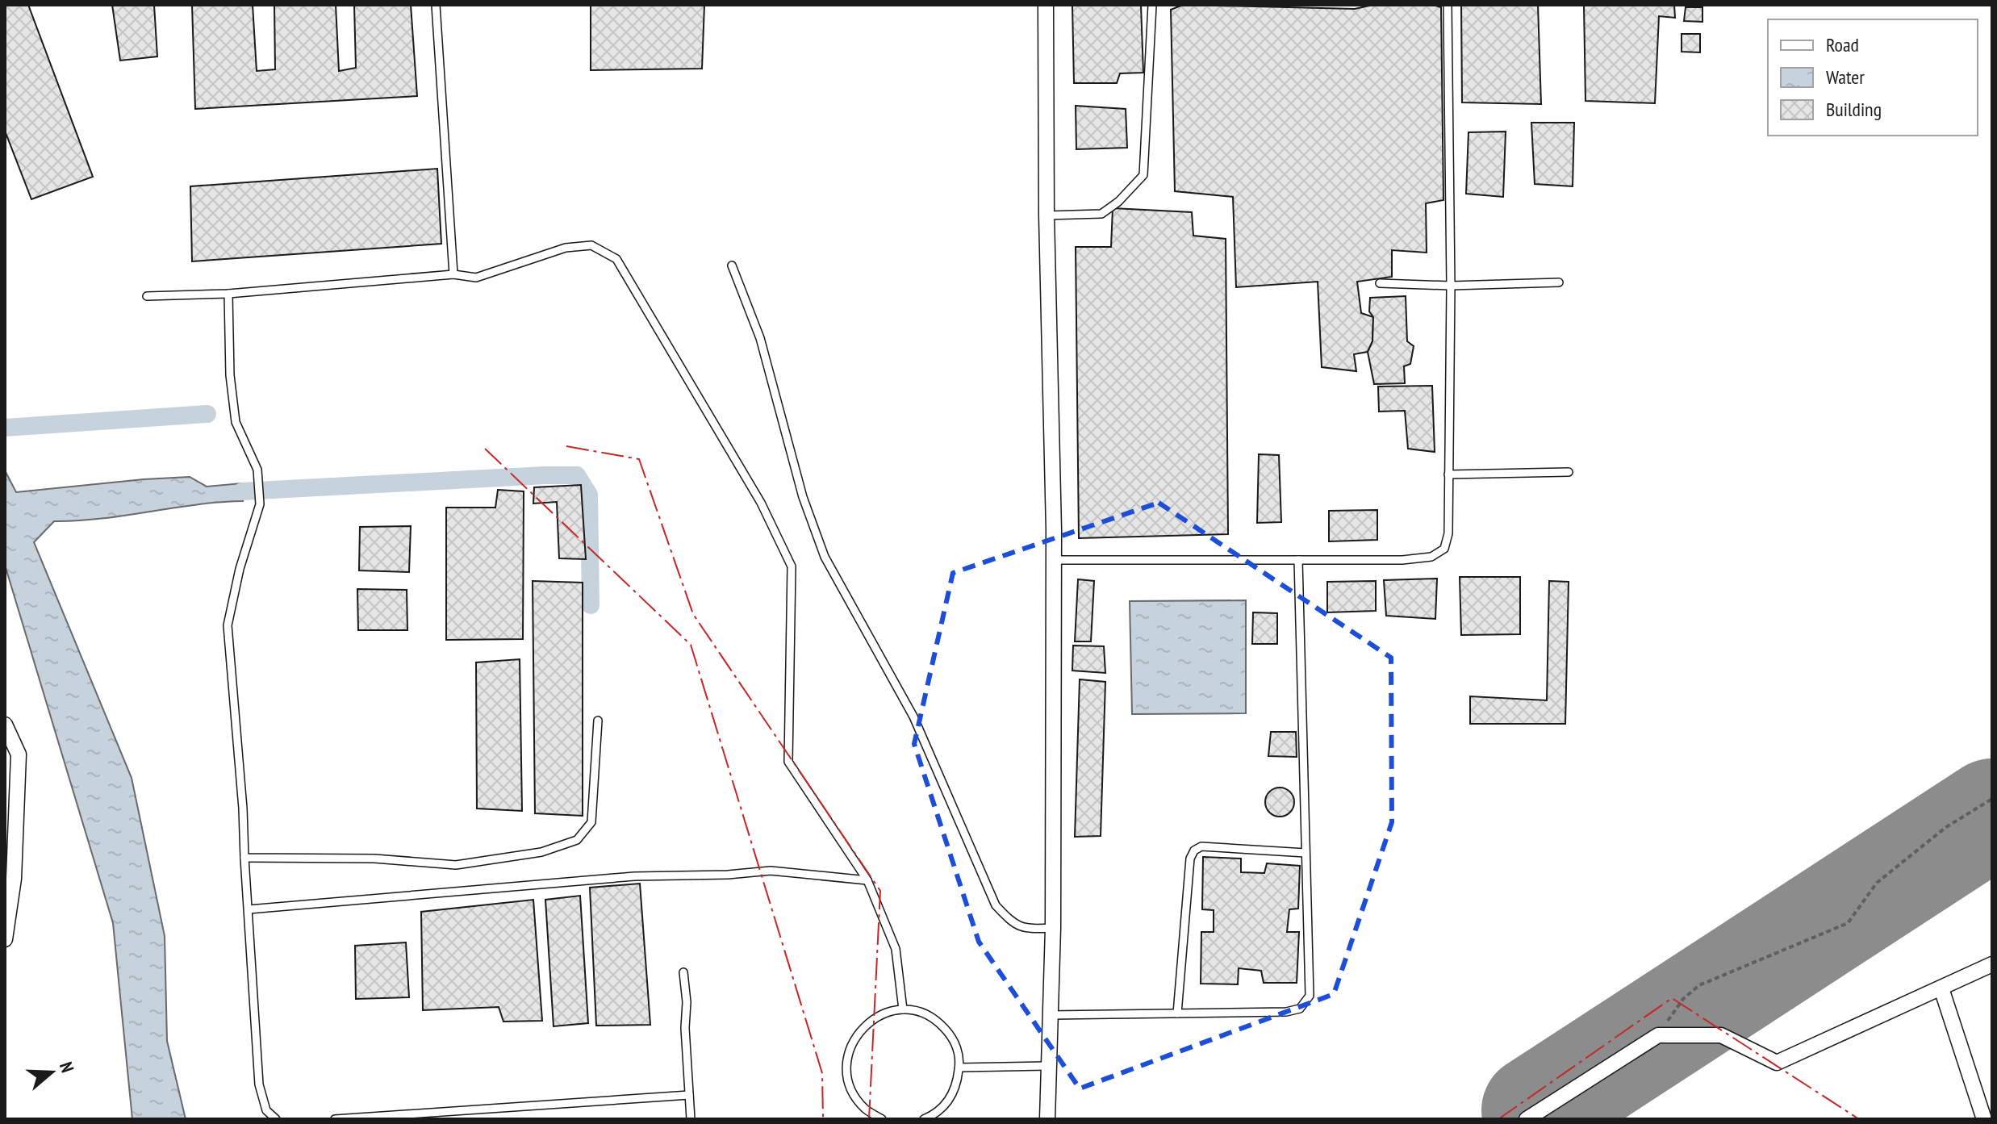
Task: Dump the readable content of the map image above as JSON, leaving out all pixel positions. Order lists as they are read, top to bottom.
{
  "legend": ["Road", "Water", "Building"],
  "north": "right"
}
